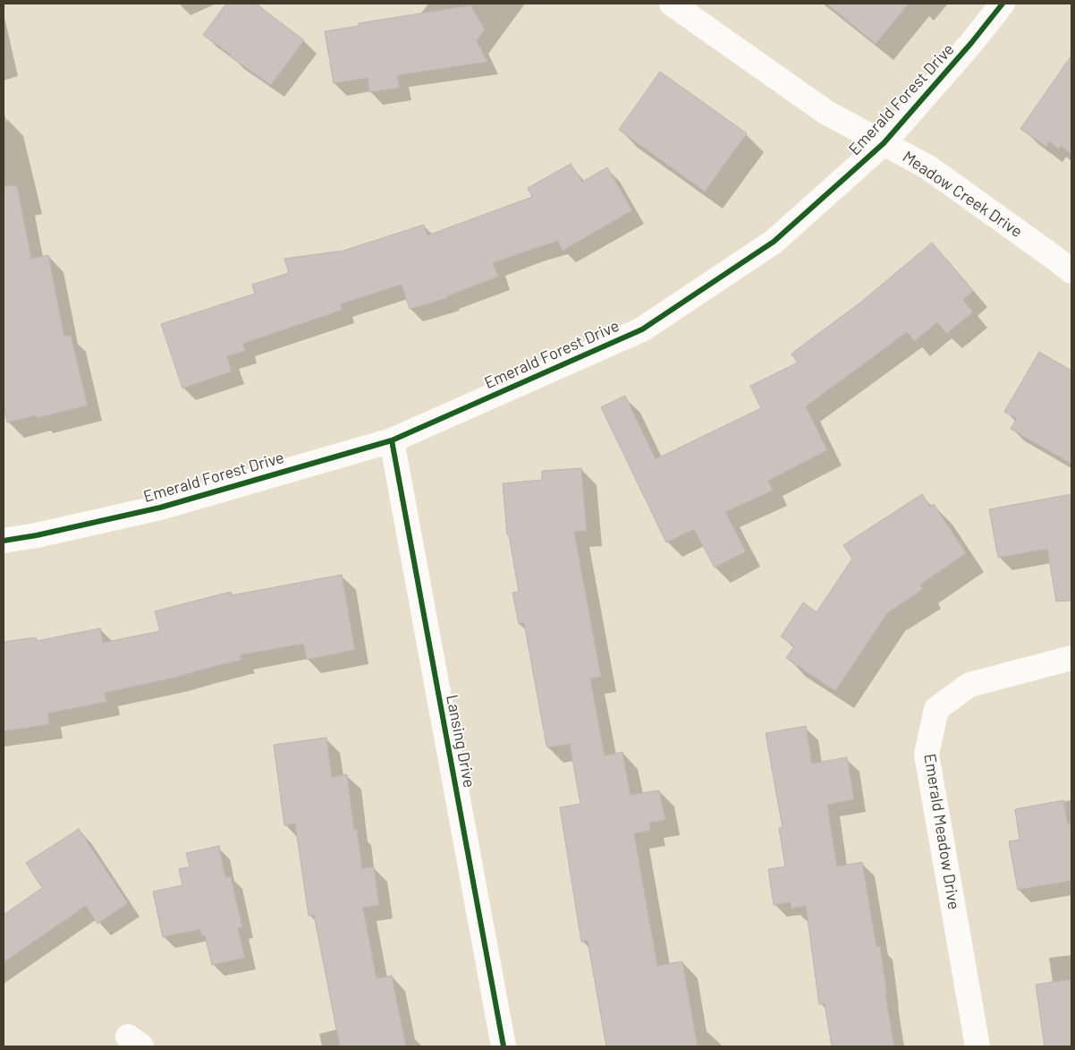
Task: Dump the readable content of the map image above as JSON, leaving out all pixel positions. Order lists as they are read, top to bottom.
{
  "streets": {
    "street": [
      "Emerald Forest Drive",
      "Meadow Creek Drive",
      "Lansing Drive",
      "Emerald Meadow Drive"
    ]
  },
  "crossings": [
    ["Emerald Forest Drive", "Meadow Creek Drive"],
    ["Emerald Forest Drive", "Lansing Drive"]
  ]
}
